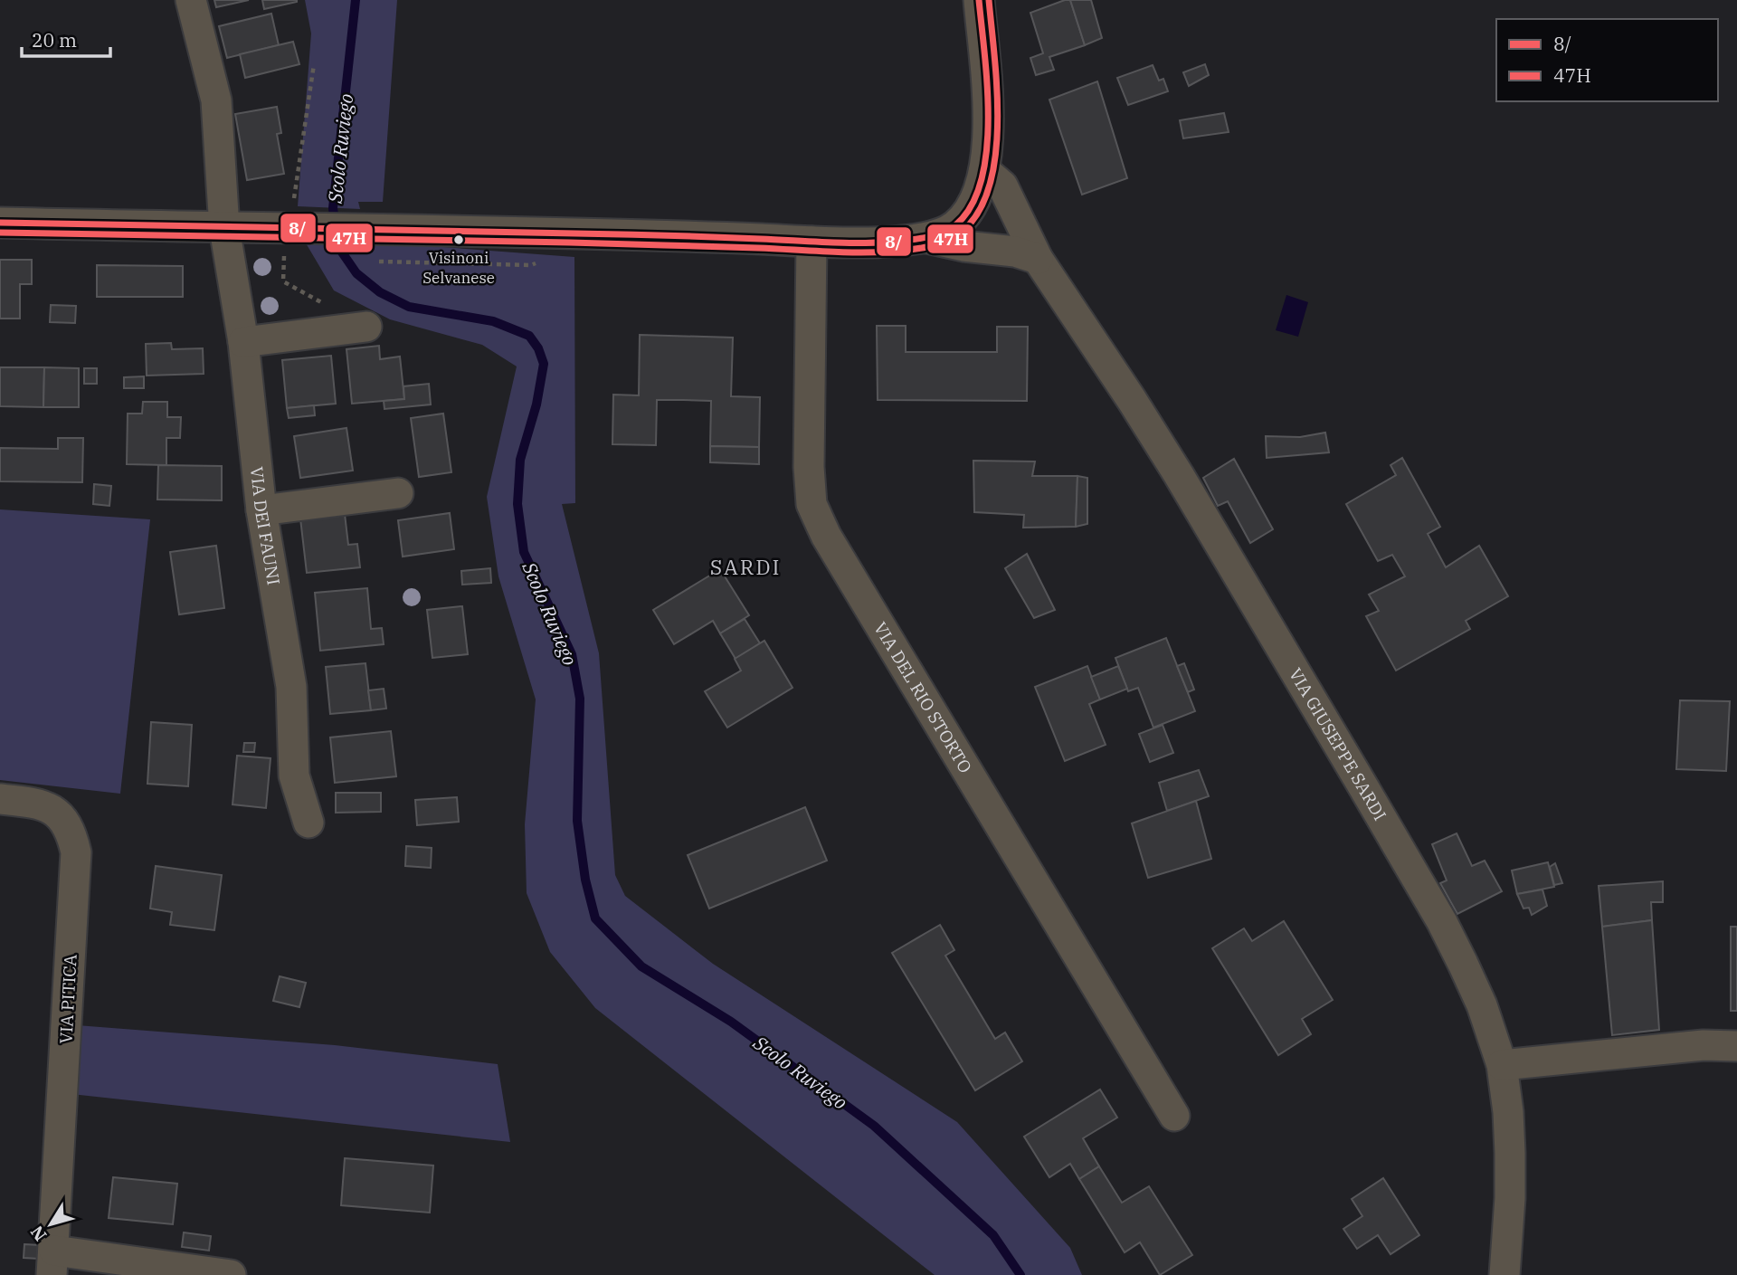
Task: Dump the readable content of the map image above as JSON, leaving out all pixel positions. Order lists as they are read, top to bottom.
{
  "streets": {
    "street": [
      "VIA DEI FAUNI",
      "VIA DEL RIO STORTO",
      "VIA GIUSEPPE SARDI",
      "VIA PITICA"
    ]
  },
  "districts": ["SARDI"],
  "water": ["Scolo Ruviego"],
  "places": ["Visinoni Selvanese"],
  "lines": ["transit line 8/", "transit line 47H"],
  "legend": ["8/", "47H"],
  "scale_bar": "20 m",
  "north": "bottom left"
}
